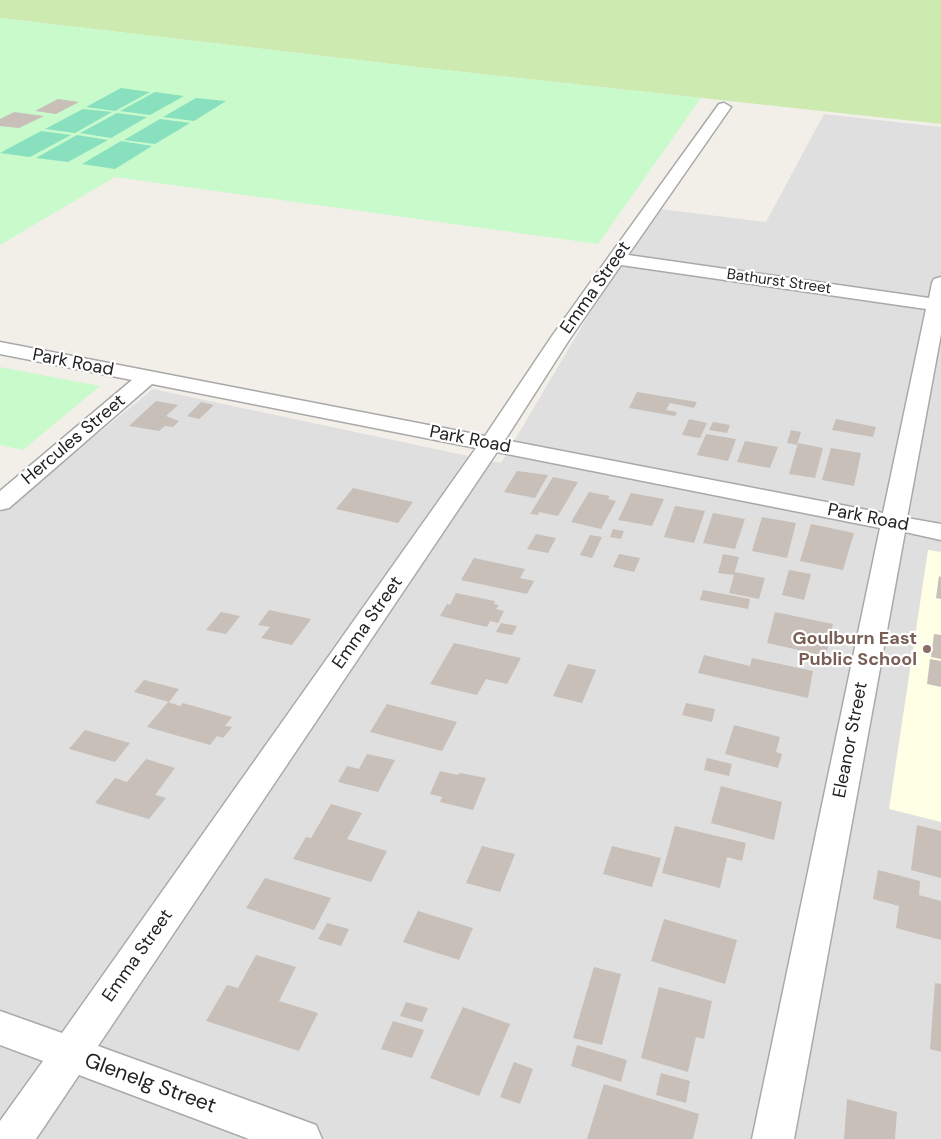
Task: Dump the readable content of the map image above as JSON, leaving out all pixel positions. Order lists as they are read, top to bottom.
{
  "streets": {
    "street": [
      "Bathurst Street",
      "Emma Street",
      "Park Road",
      "Hercules Street",
      "Eleanor Street",
      "Glenelg Street"
    ]
  },
  "crossings": [
    ["Bathurst Street", "Emma Street"],
    ["Bathurst Street", "Eleanor Street"],
    ["Emma Street", "Park Road"],
    ["Emma Street", "Glenelg Street"],
    ["Park Road", "Hercules Street"],
    ["Park Road", "Eleanor Street"]
  ],
  "places": ["Goulburn East Public School"]
}
